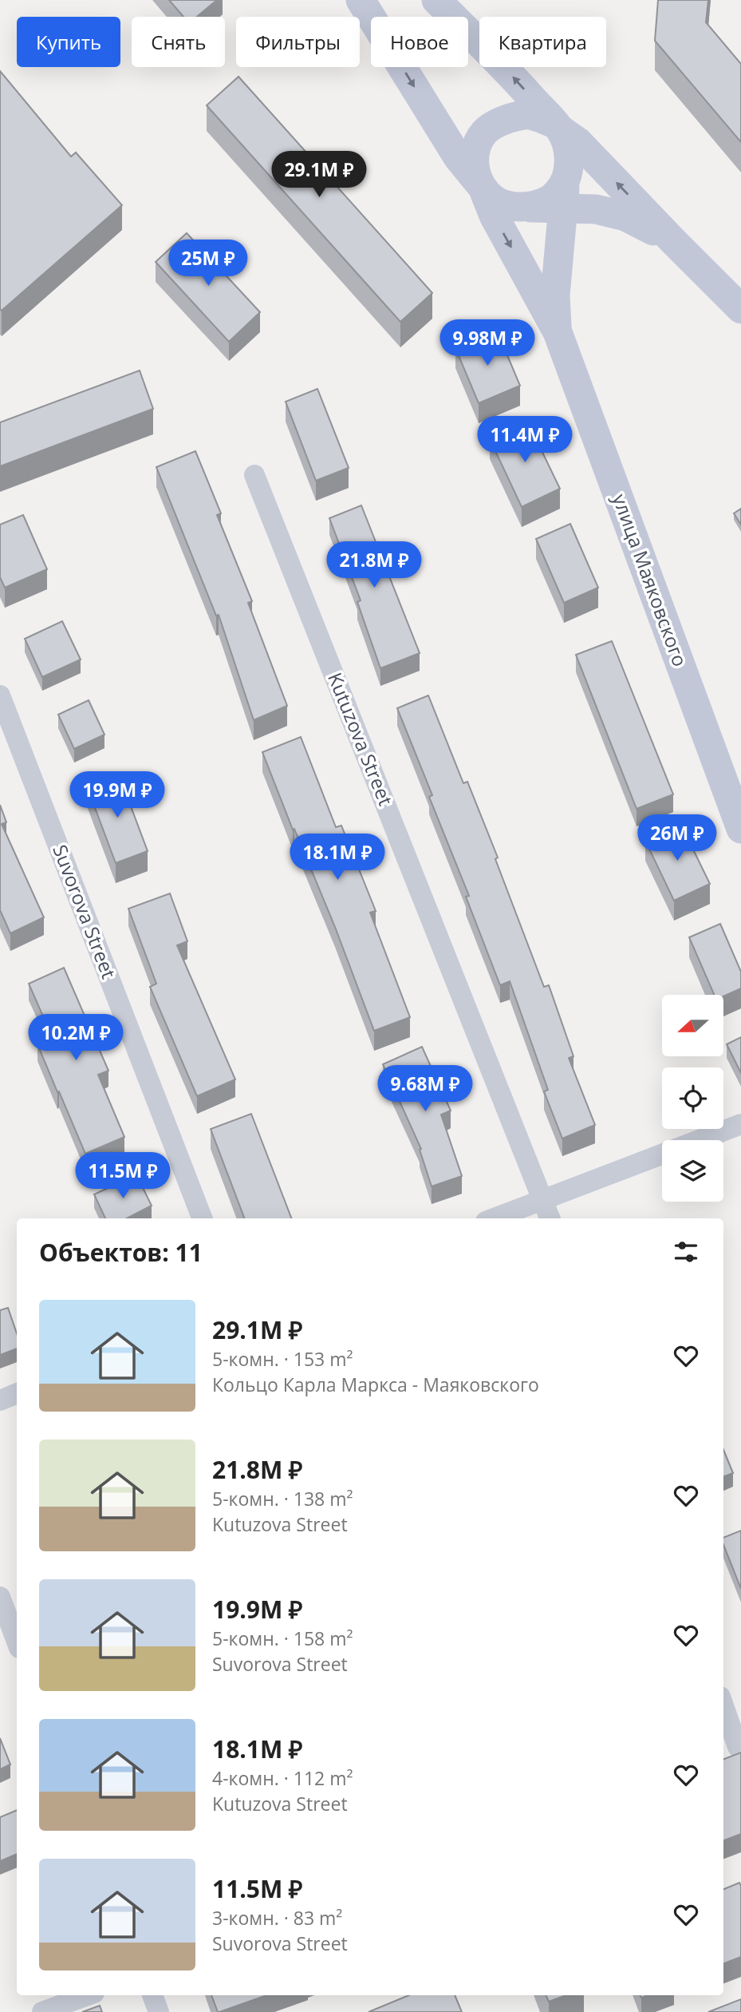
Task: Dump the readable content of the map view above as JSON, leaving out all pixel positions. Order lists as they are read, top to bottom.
{
  "streets": {
    "main road": ["улица Маяковского"],
    "street": ["Kutuzova Street", "Suvorova Street"]
  },
  "north": "left",
  "page": {
    "chip": [
      "Купить",
      "Снять",
      "Фильтры",
      "Новое",
      "Квартира"
    ],
    "price": [
      "29.1M ₽",
      "25M ₽",
      "9.98M ₽",
      "11.4M ₽",
      "21.8M ₽",
      "19.9M ₽",
      "26M ₽",
      "18.1M ₽",
      "10.2M ₽",
      "9.68M ₽",
      "11.5M ₽"
    ],
    "heading": "Объектов: 11",
    "list": [
      {
        "name": "29.1M ₽",
        "note": "5-комн. · 153 m² · Кольцо Карла Маркса - Маяковского"
      },
      {
        "name": "21.8M ₽",
        "note": "5-комн. · 138 m² · Kutuzova Street"
      },
      {
        "name": "19.9M ₽",
        "note": "5-комн. · 158 m² · Suvorova Street"
      },
      {
        "name": "18.1M ₽",
        "note": "4-комн. · 112 m² · Kutuzova Street"
      },
      {
        "name": "11.5M ₽",
        "note": "3-комн. · 83 m² · Suvorova Street"
      }
    ]
  }
}
